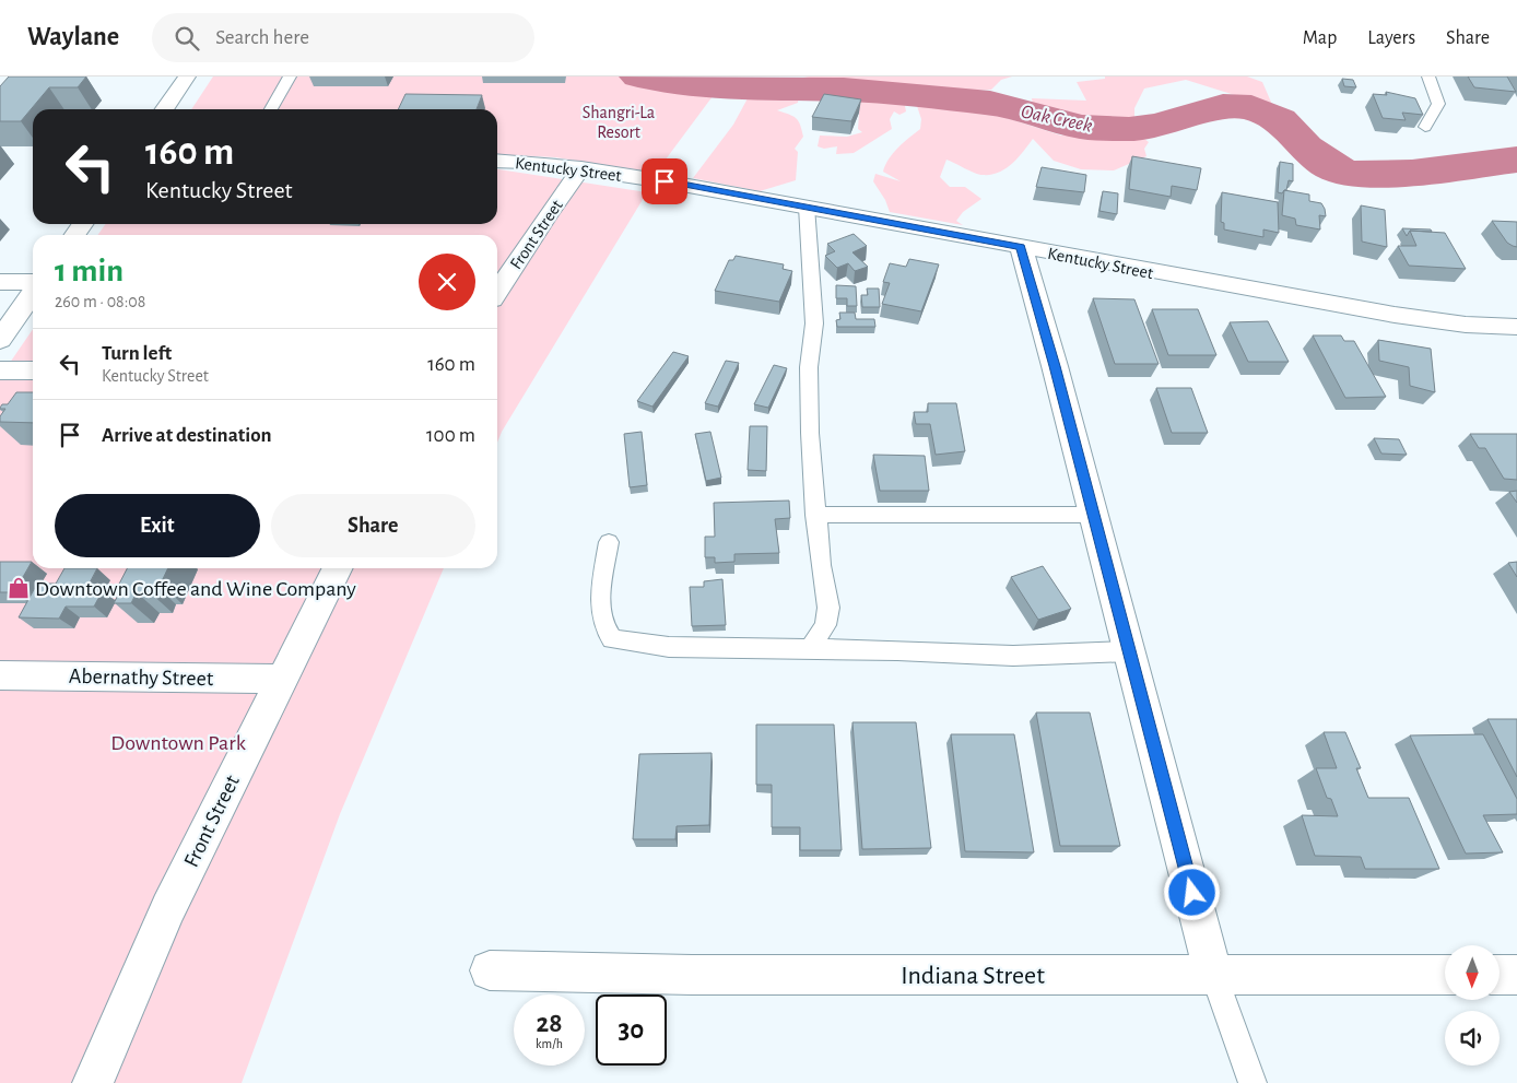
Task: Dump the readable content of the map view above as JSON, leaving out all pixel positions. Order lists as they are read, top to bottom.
{
  "streets": {
    "street": [
      "Kentucky Street",
      "Front Street",
      "Abernathy Street",
      "Indiana Street"
    ]
  },
  "crossings": [
    ["Kentucky Street", "Front Street"],
    ["Front Street", "Abernathy Street"]
  ],
  "water": ["Oak Creek"],
  "parks": ["Shangri-La Resort", "Downtown Park"],
  "places": {
    "shop": ["Downtown Coffee and Wine Company"]
  },
  "north": "bottom",
  "page": {
    "header": "Waylane",
    "search": "Search here",
    "nav": ["Map", "Layers", "Share"],
    "turn": ["160 m", "Kentucky Street"],
    "heading": ["1 min", "260 m · 08:08"],
    "list": [
      {
        "name": "Turn left",
        "note": "Kentucky Street",
        "value": "160 m"
      },
      {
        "name": "Arrive at destination",
        "value": "100 m"
      }
    ],
    "buttons": ["Exit", "Share"],
    "speed": "28 km/h",
    "limit": "30"
  }
}
